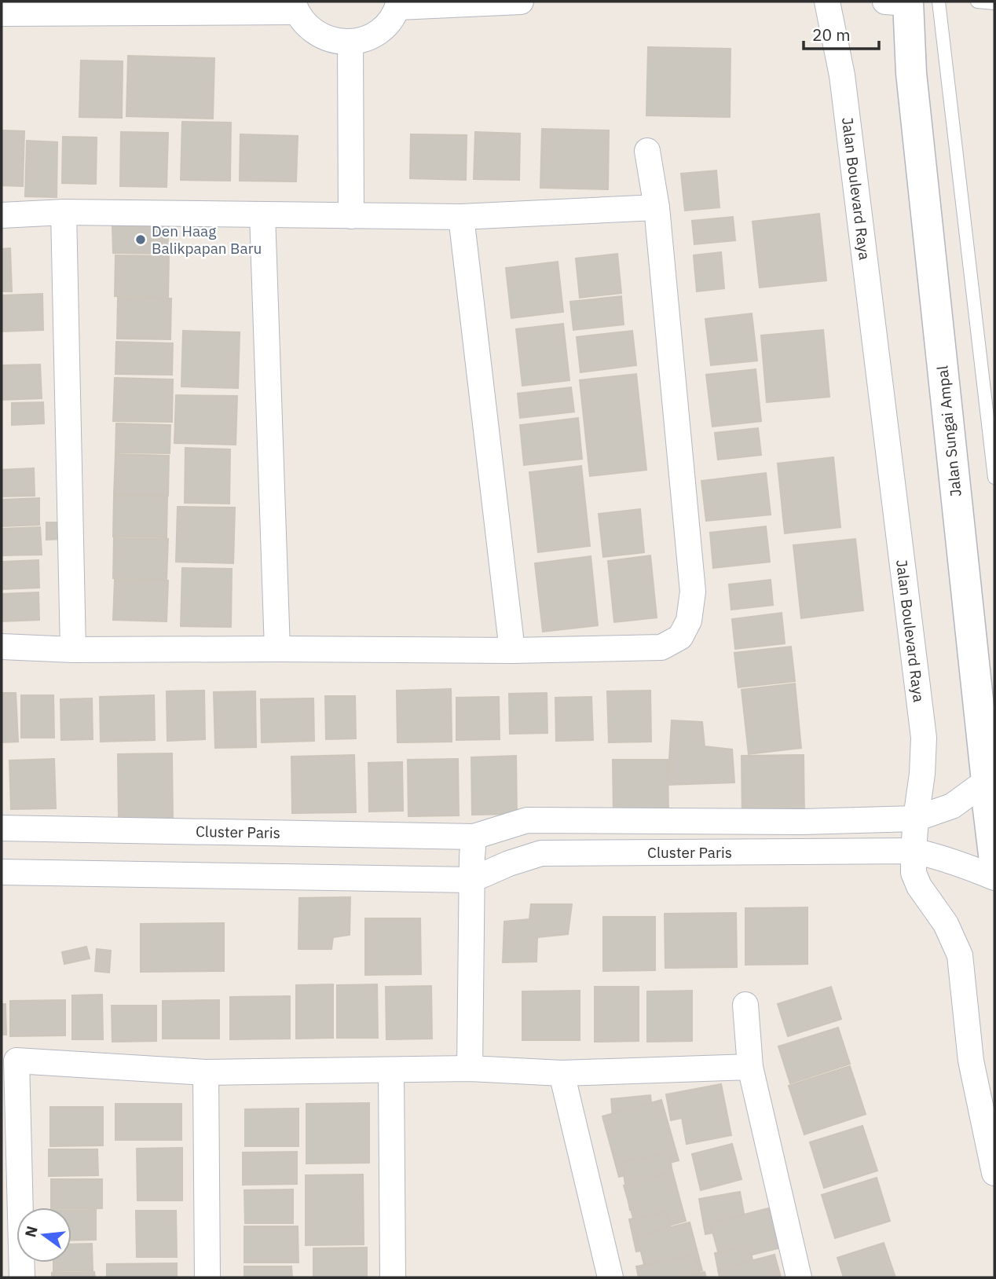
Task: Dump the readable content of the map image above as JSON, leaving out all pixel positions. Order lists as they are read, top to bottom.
{
  "streets": {
    "main road": ["Jalan Sungai Ampal"],
    "street": ["Jalan Boulevard Raya", "Cluster Paris"]
  },
  "crossings": [
    ["Jalan Boulevard Raya", "Cluster Paris"],
    ["Jalan Sungai Ampal", "Cluster Paris"]
  ],
  "places": ["Den Haag Balikpapan Baru"],
  "scale_bar": "20 m",
  "north": "left"
}
